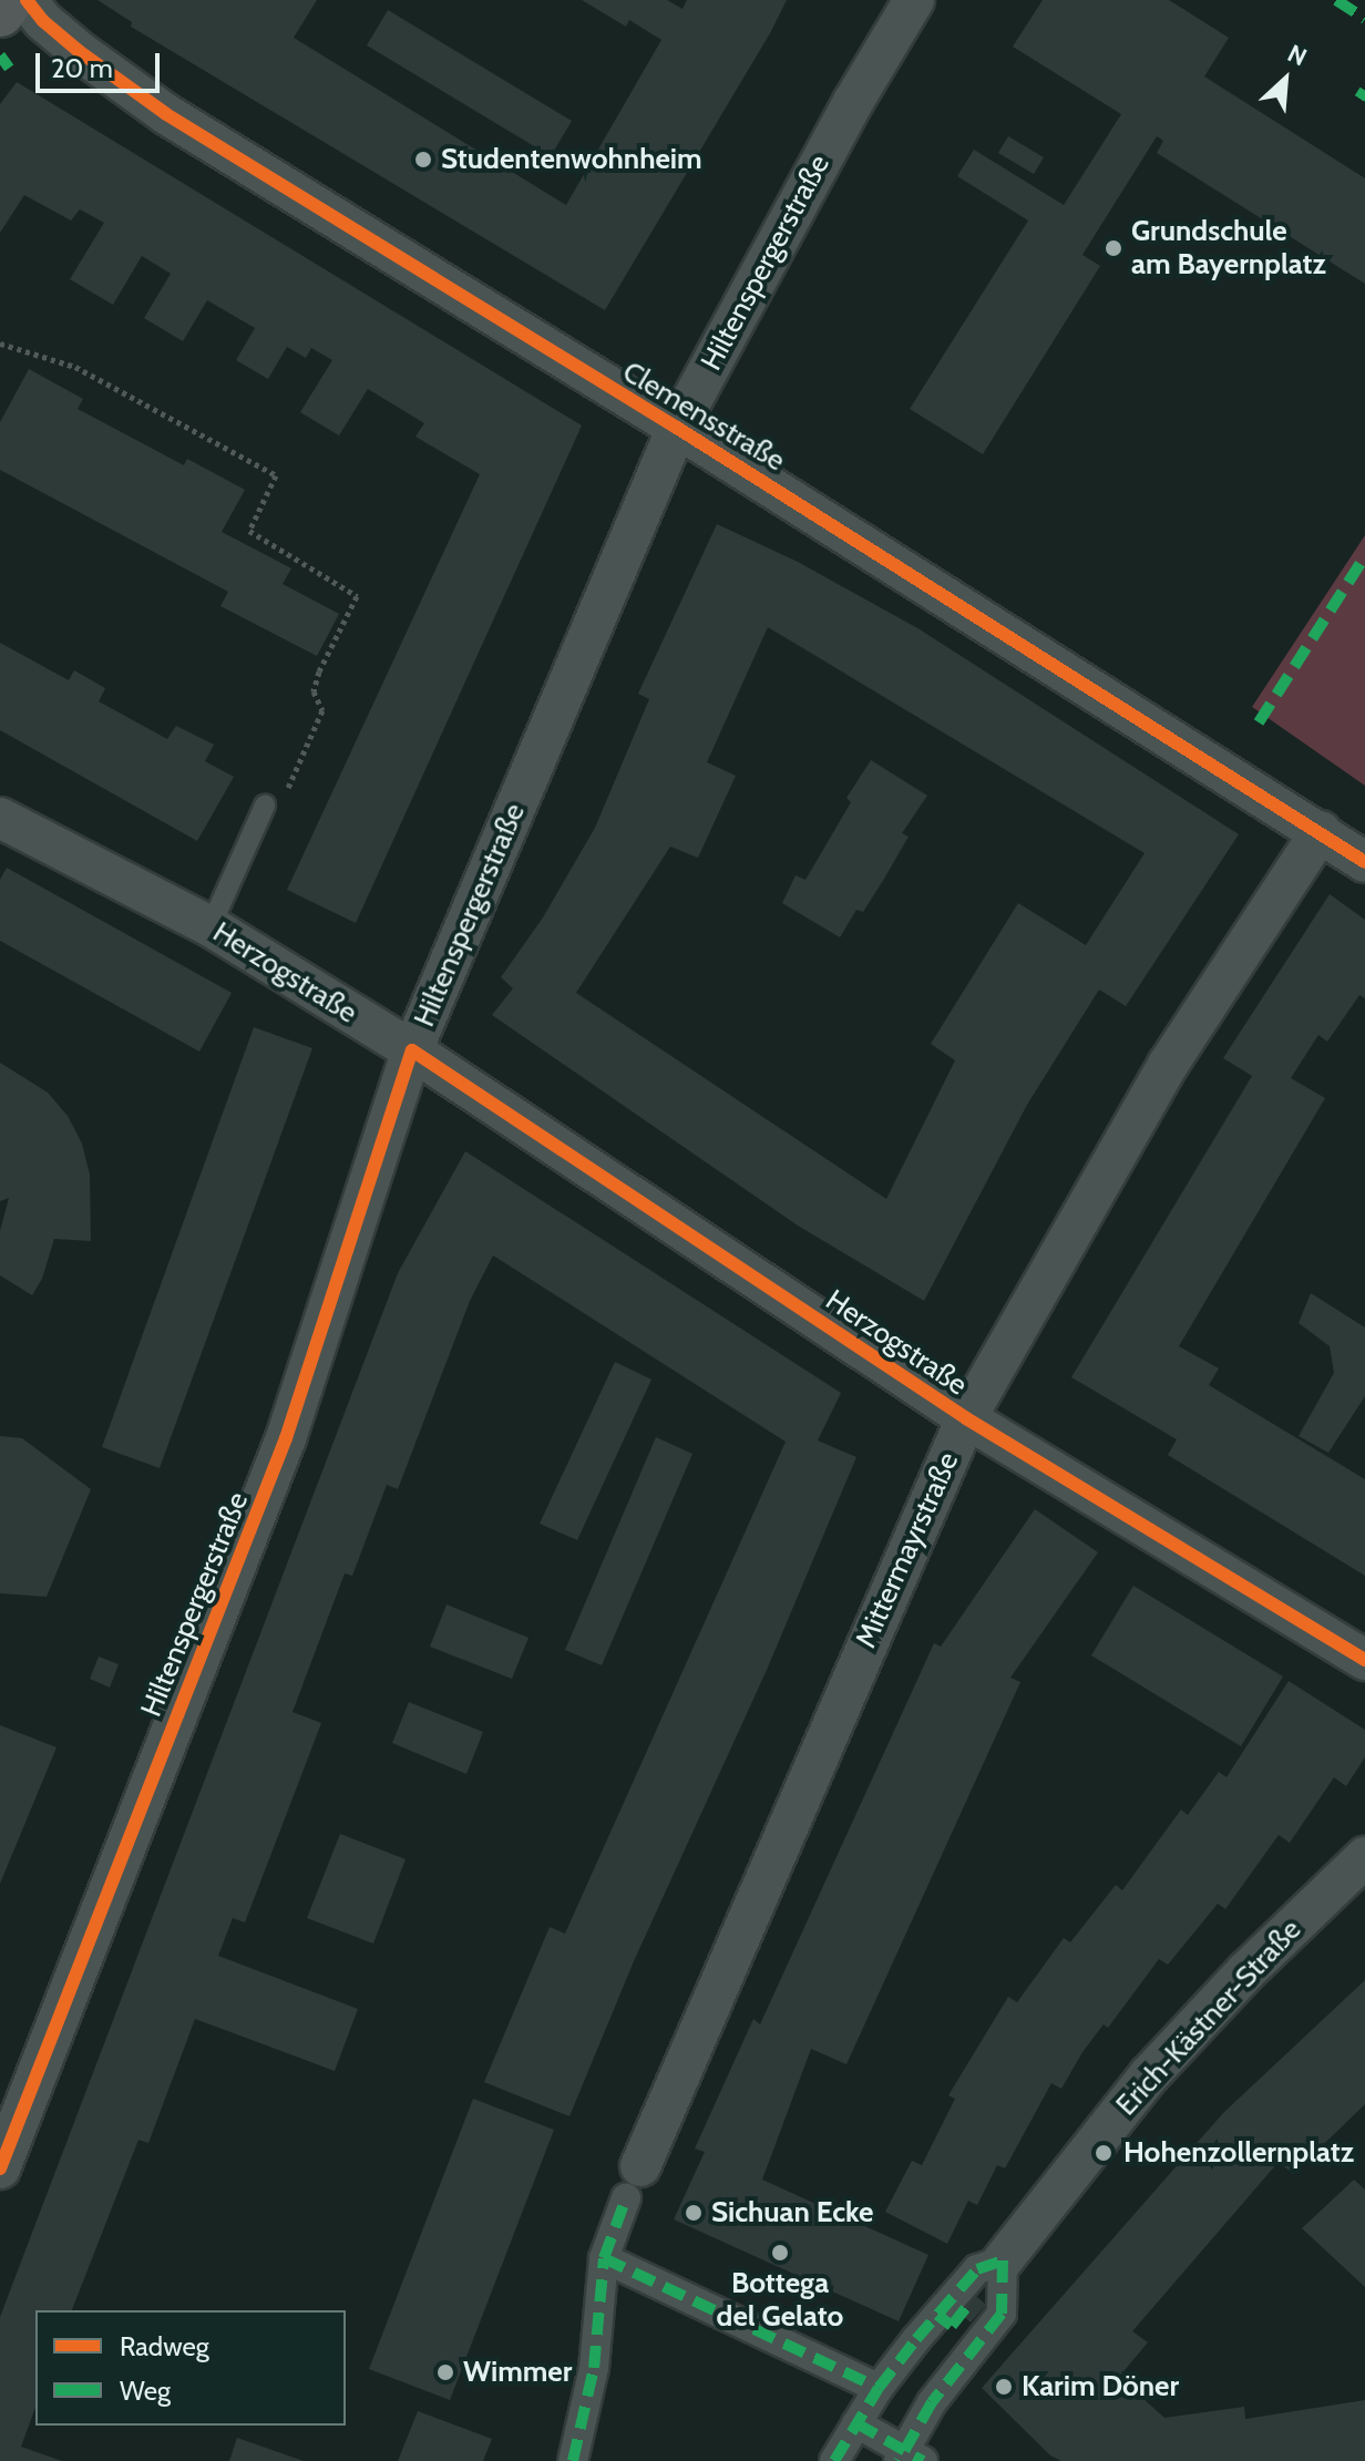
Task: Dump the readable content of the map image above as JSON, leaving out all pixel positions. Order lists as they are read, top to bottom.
{
  "streets": {
    "street": [
      "Hiltenspergerstraße",
      "Clemensstraße",
      "Herzogstraße",
      "Mittermayrstraße",
      "Erich-Kästner-Straße"
    ]
  },
  "crossings": [
    ["Hiltenspergerstraße", "Clemensstraße"],
    ["Hiltenspergerstraße", "Herzogstraße"],
    ["Clemensstraße", "Mittermayrstraße"],
    ["Herzogstraße", "Mittermayrstraße"]
  ],
  "places": [
    "Studentenwohnheim",
    "Grundschule am Bayernplatz",
    "Hohenzollernplatz",
    "Sichuan Ecke",
    "Bottega del Gelato",
    "Wimmer",
    "Karim Döner"
  ],
  "legend": ["Radweg", "Weg"],
  "scale_bar": "20 m",
  "north": "top right"
}
